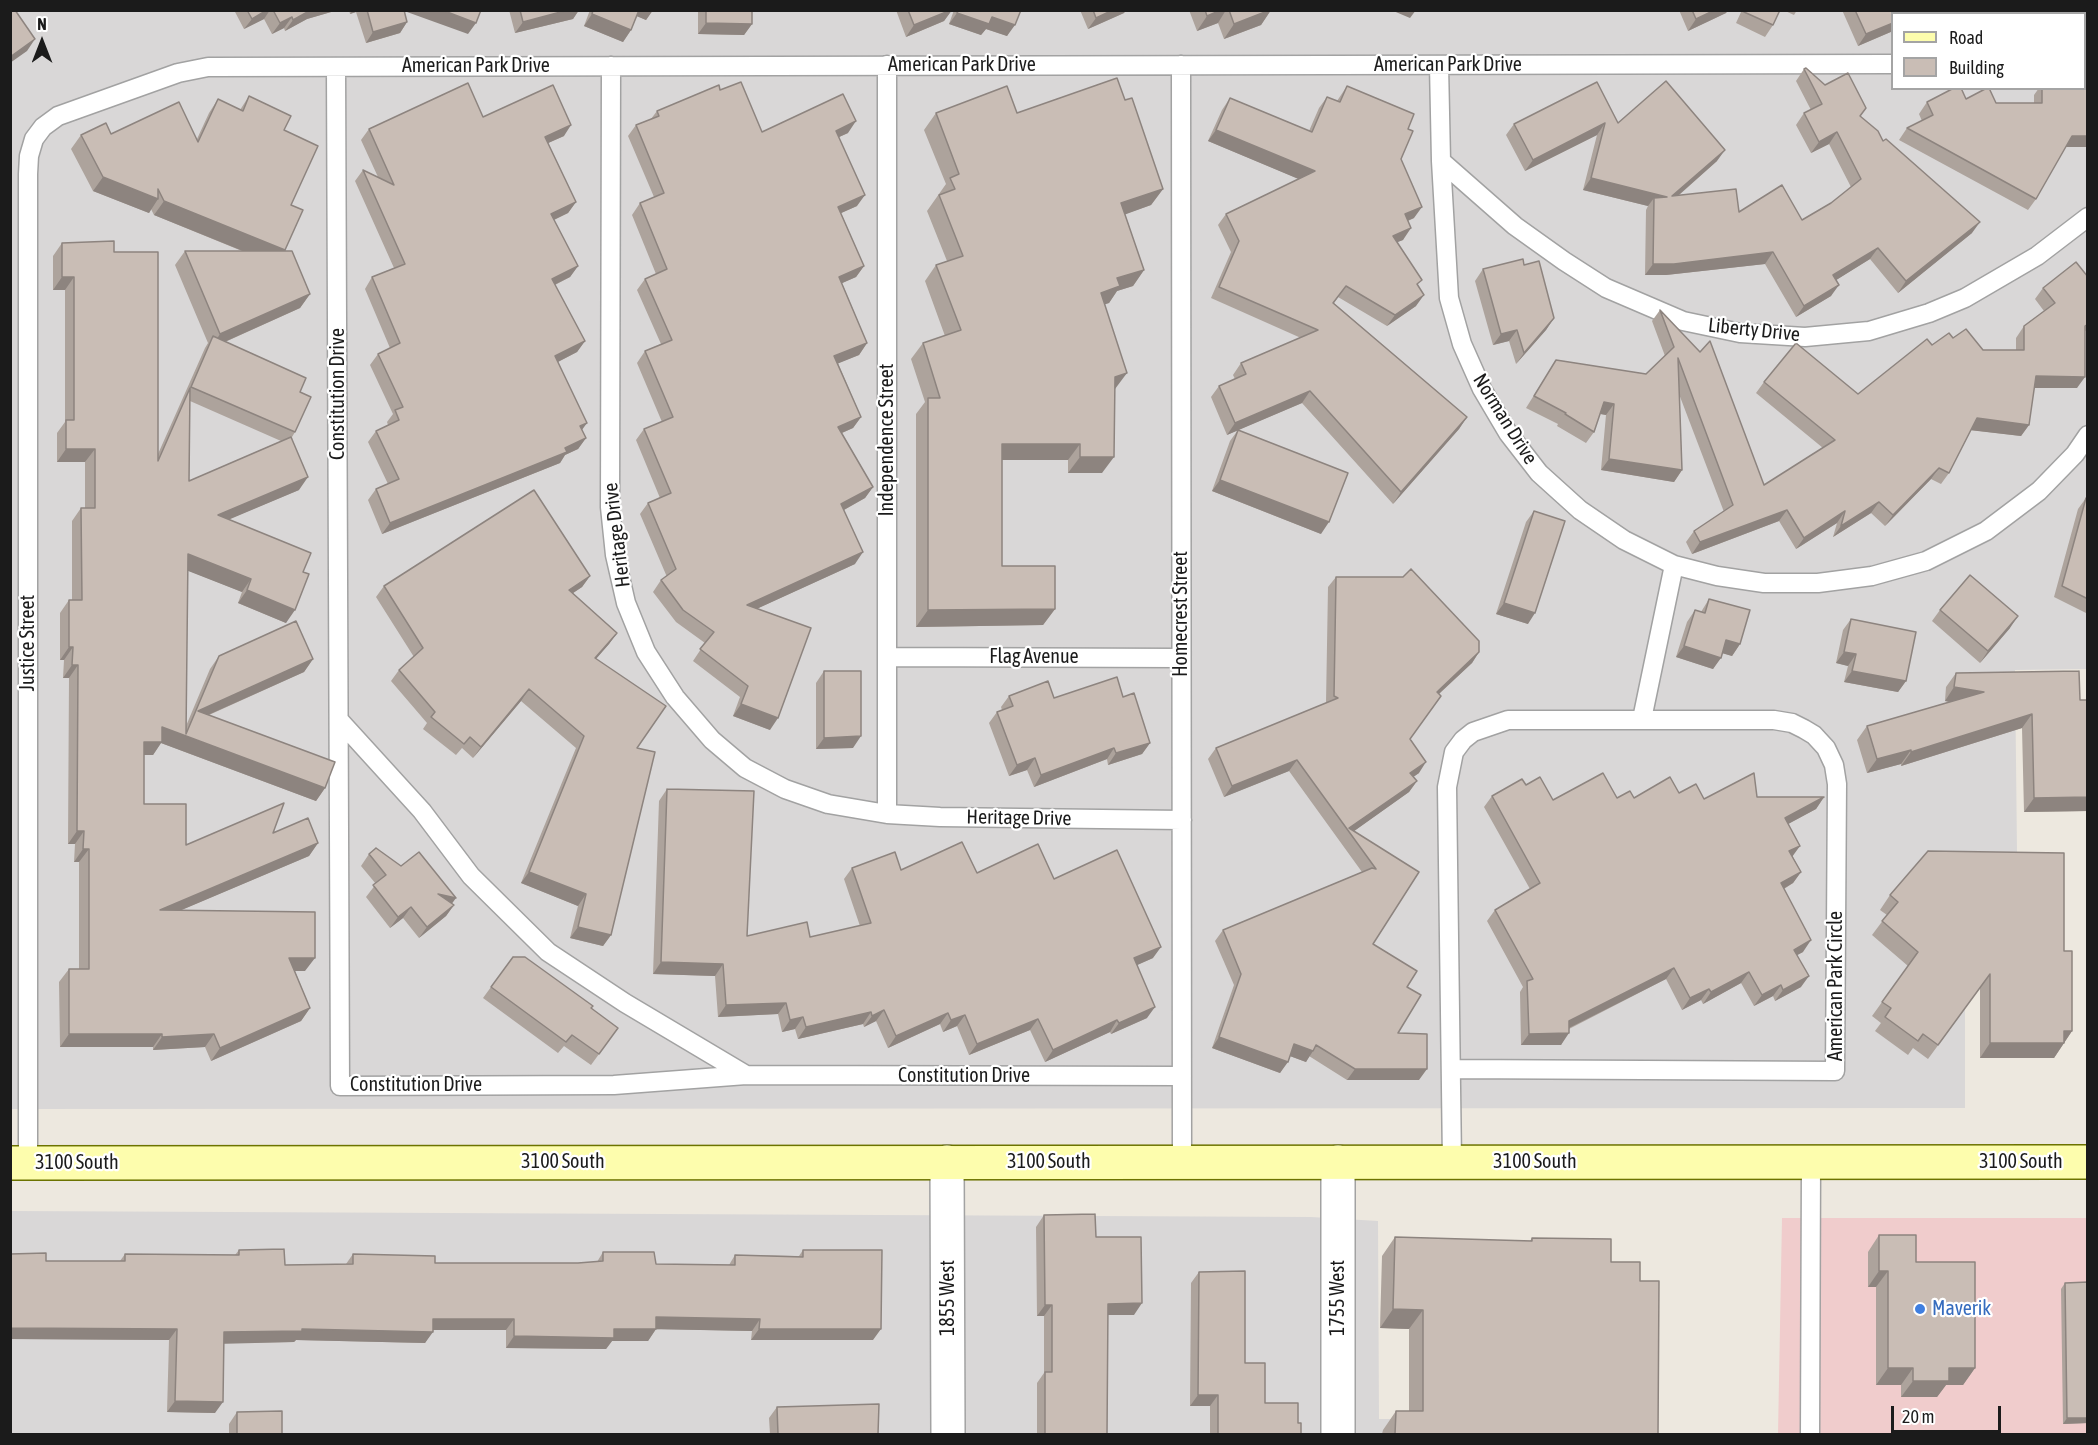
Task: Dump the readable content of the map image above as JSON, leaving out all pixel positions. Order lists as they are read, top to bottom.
{
  "streets": {
    "main road": ["3100 South"],
    "street": ["1855 West", "1755 West"],
    "lane": [
      "American Park Drive",
      "Liberty Drive",
      "Constitution Drive",
      "Norman Drive",
      "Independence Street",
      "Heritage Drive",
      "Homecrest Street",
      "Justice Street",
      "Flag Avenue",
      "American Park Circle"
    ]
  },
  "crossings": [
    ["American Park Drive", "Constitution Drive"],
    ["American Park Drive", "Norman Drive"],
    ["American Park Drive", "Independence Street"],
    ["American Park Drive", "Heritage Drive"],
    ["American Park Drive", "Homecrest Street"],
    ["American Park Drive", "Justice Street"],
    ["Liberty Drive", "Norman Drive"],
    ["Constitution Drive", "Homecrest Street"],
    ["Independence Street", "Heritage Drive"],
    ["Independence Street", "Flag Avenue"],
    ["Heritage Drive", "Homecrest Street"],
    ["Homecrest Street", "Flag Avenue"],
    ["Homecrest Street", "3100 South"],
    ["Justice Street", "3100 South"],
    ["American Park Circle", "3100 South"],
    ["3100 South", "1855 West"],
    ["3100 South", "1755 West"]
  ],
  "places": ["Maverik"],
  "legend": ["Road", "Building"],
  "scale_bar": "20 m",
  "north": "top"
}
